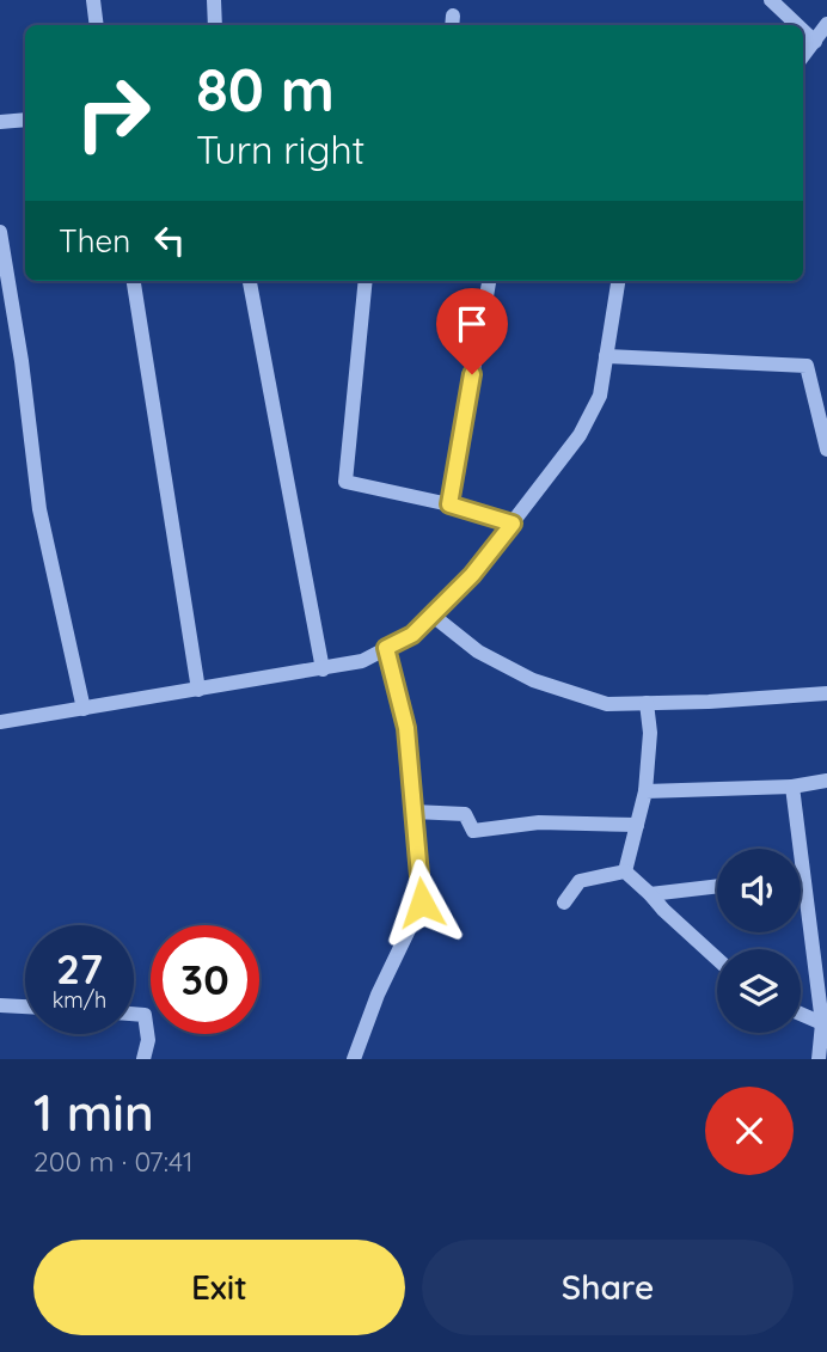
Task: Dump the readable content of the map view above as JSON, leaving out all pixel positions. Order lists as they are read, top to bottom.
{
  "page": {
    "turn": ["80 m", "Turn right"],
    "then": "Then",
    "speed": "27 km/h",
    "limit": "30",
    "heading": ["1 min", "200 m · 07:41"],
    "buttons": ["Exit", "Share"]
  }
}
